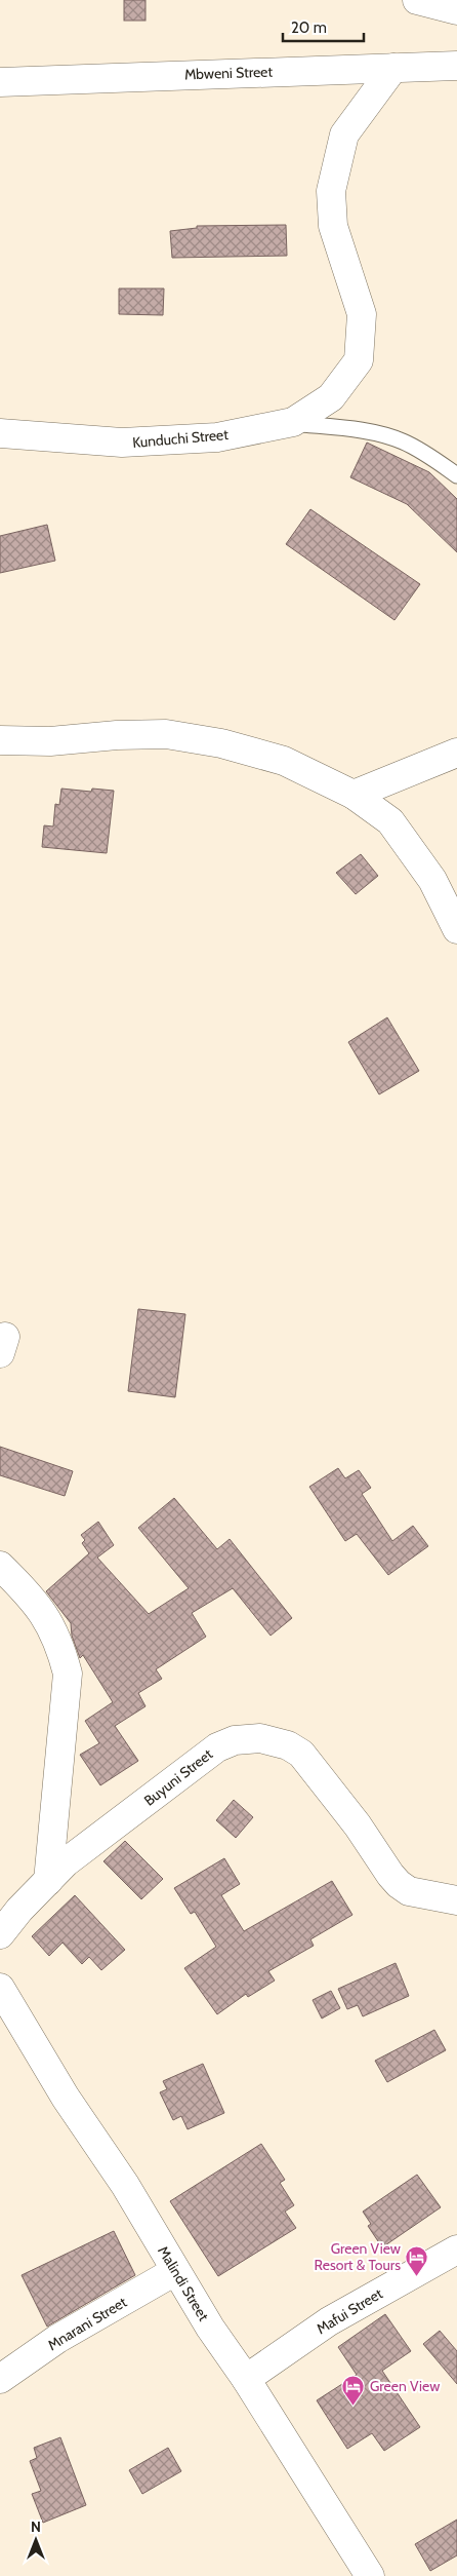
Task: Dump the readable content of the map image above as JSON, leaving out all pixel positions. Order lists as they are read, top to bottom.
{
  "streets": {
    "street": [
      "Mbweni Street",
      "Kunduchi Street",
      "Buyuni Street",
      "Malindi Street",
      "Mafui Street",
      "Mnarani Street"
    ]
  },
  "crossings": [
    ["Mbweni Street", "Kunduchi Street"],
    ["Malindi Street", "Mafui Street"],
    ["Malindi Street", "Mnarani Street"]
  ],
  "places": {
    "hotel": ["Green View Resort & Tours", "Green View"]
  },
  "scale_bar": "20 m",
  "north": "top"
}
